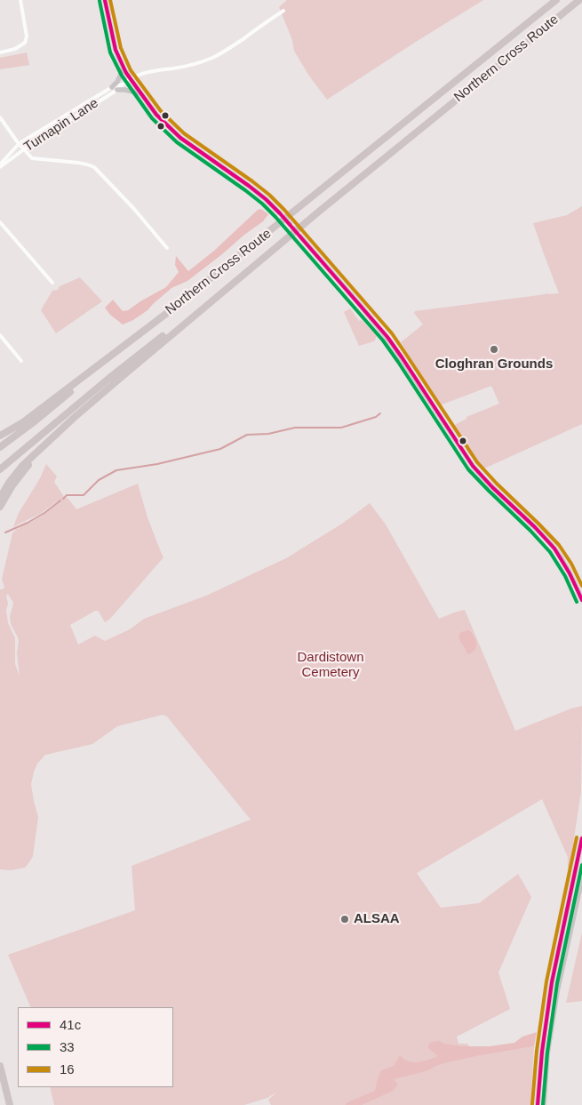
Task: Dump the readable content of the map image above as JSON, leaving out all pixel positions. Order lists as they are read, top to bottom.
{
  "streets": {
    "highway": ["Northern Cross Route"],
    "street": ["Turnapin Lane"]
  },
  "parks": ["Dardistown Cemetery"],
  "places": ["Cloghran Grounds", "ALSAA"],
  "lines": ["transit line 41c", "transit line 16", "transit line 33"],
  "legend": ["41c", "33", "16"]
}
